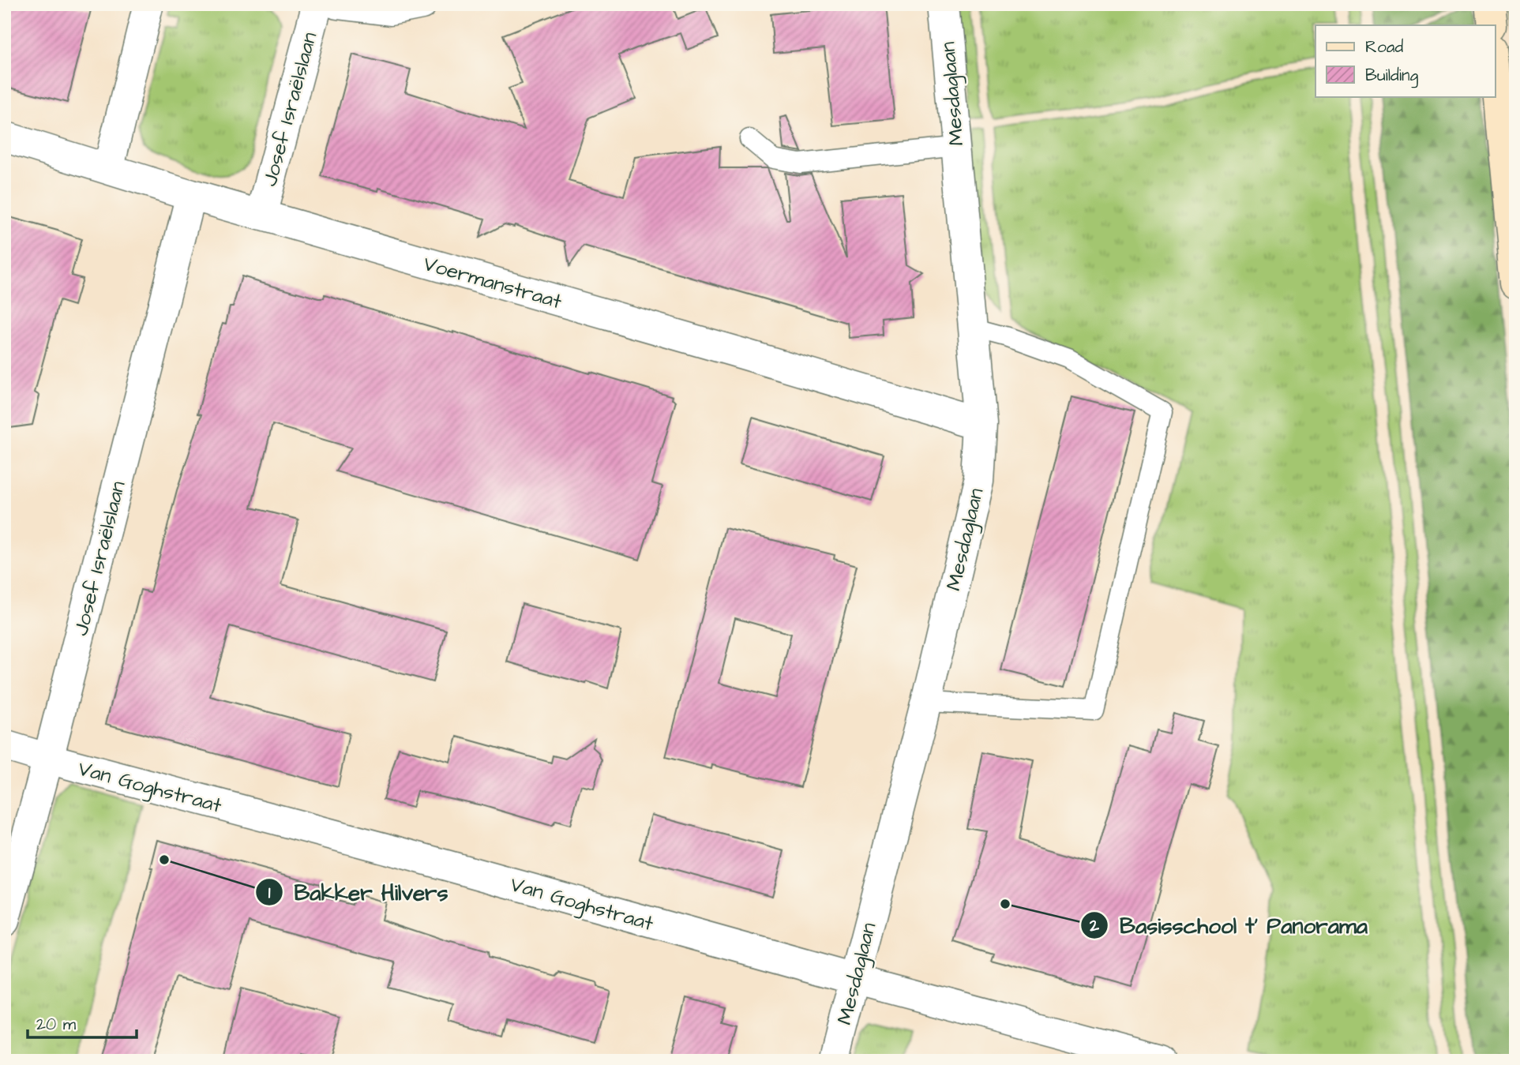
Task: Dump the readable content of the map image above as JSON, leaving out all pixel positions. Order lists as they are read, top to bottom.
{
  "streets": {
    "street": [
      "Mesdaglaan",
      "Josef Israëlslaan",
      "Voermanstraat",
      "Van Goghstraat"
    ]
  },
  "crossings": [
    ["Mesdaglaan", "Voermanstraat"],
    ["Mesdaglaan", "Van Goghstraat"],
    ["Josef Israëlslaan", "Voermanstraat"],
    ["Josef Israëlslaan", "Van Goghstraat"]
  ],
  "places": ["Bakker Hilvers", "Basisschool t' Panorama"],
  "legend": ["Road", "Building"],
  "scale_bar": "20 m"
}
